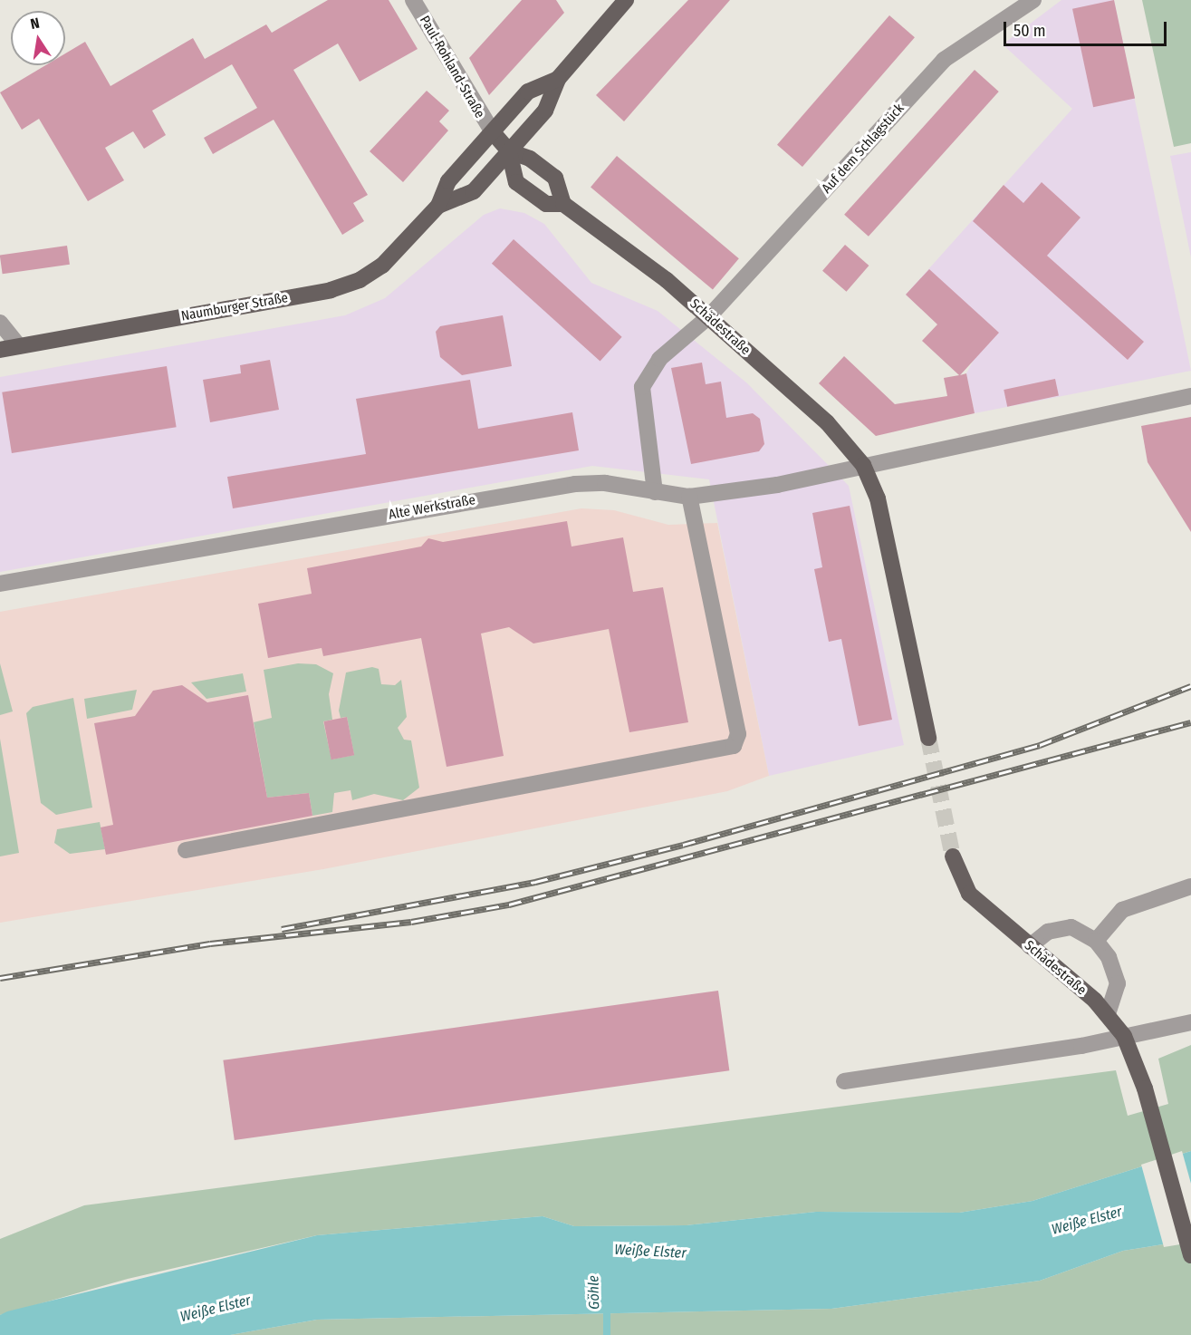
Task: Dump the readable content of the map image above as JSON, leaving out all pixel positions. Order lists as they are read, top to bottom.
{
  "streets": {
    "main road": ["Naumburger Straße", "Schädestraße"],
    "street": ["Paul-Rohland-Straße", "Auf dem Schlagstück", "Alte Werkstraße"]
  },
  "crossings": [
    ["Paul-Rohland-Straße", "Naumburger Straße"],
    ["Paul-Rohland-Straße", "Schädestraße"],
    ["Auf dem Schlagstück", "Schädestraße"],
    ["Auf dem Schlagstück", "Alte Werkstraße"],
    ["Naumburger Straße", "Schädestraße"],
    ["Schädestraße", "Alte Werkstraße"]
  ],
  "water": ["Weiße Elster", "Göhle"],
  "scale_bar": "50 m",
  "north": "top"
}
